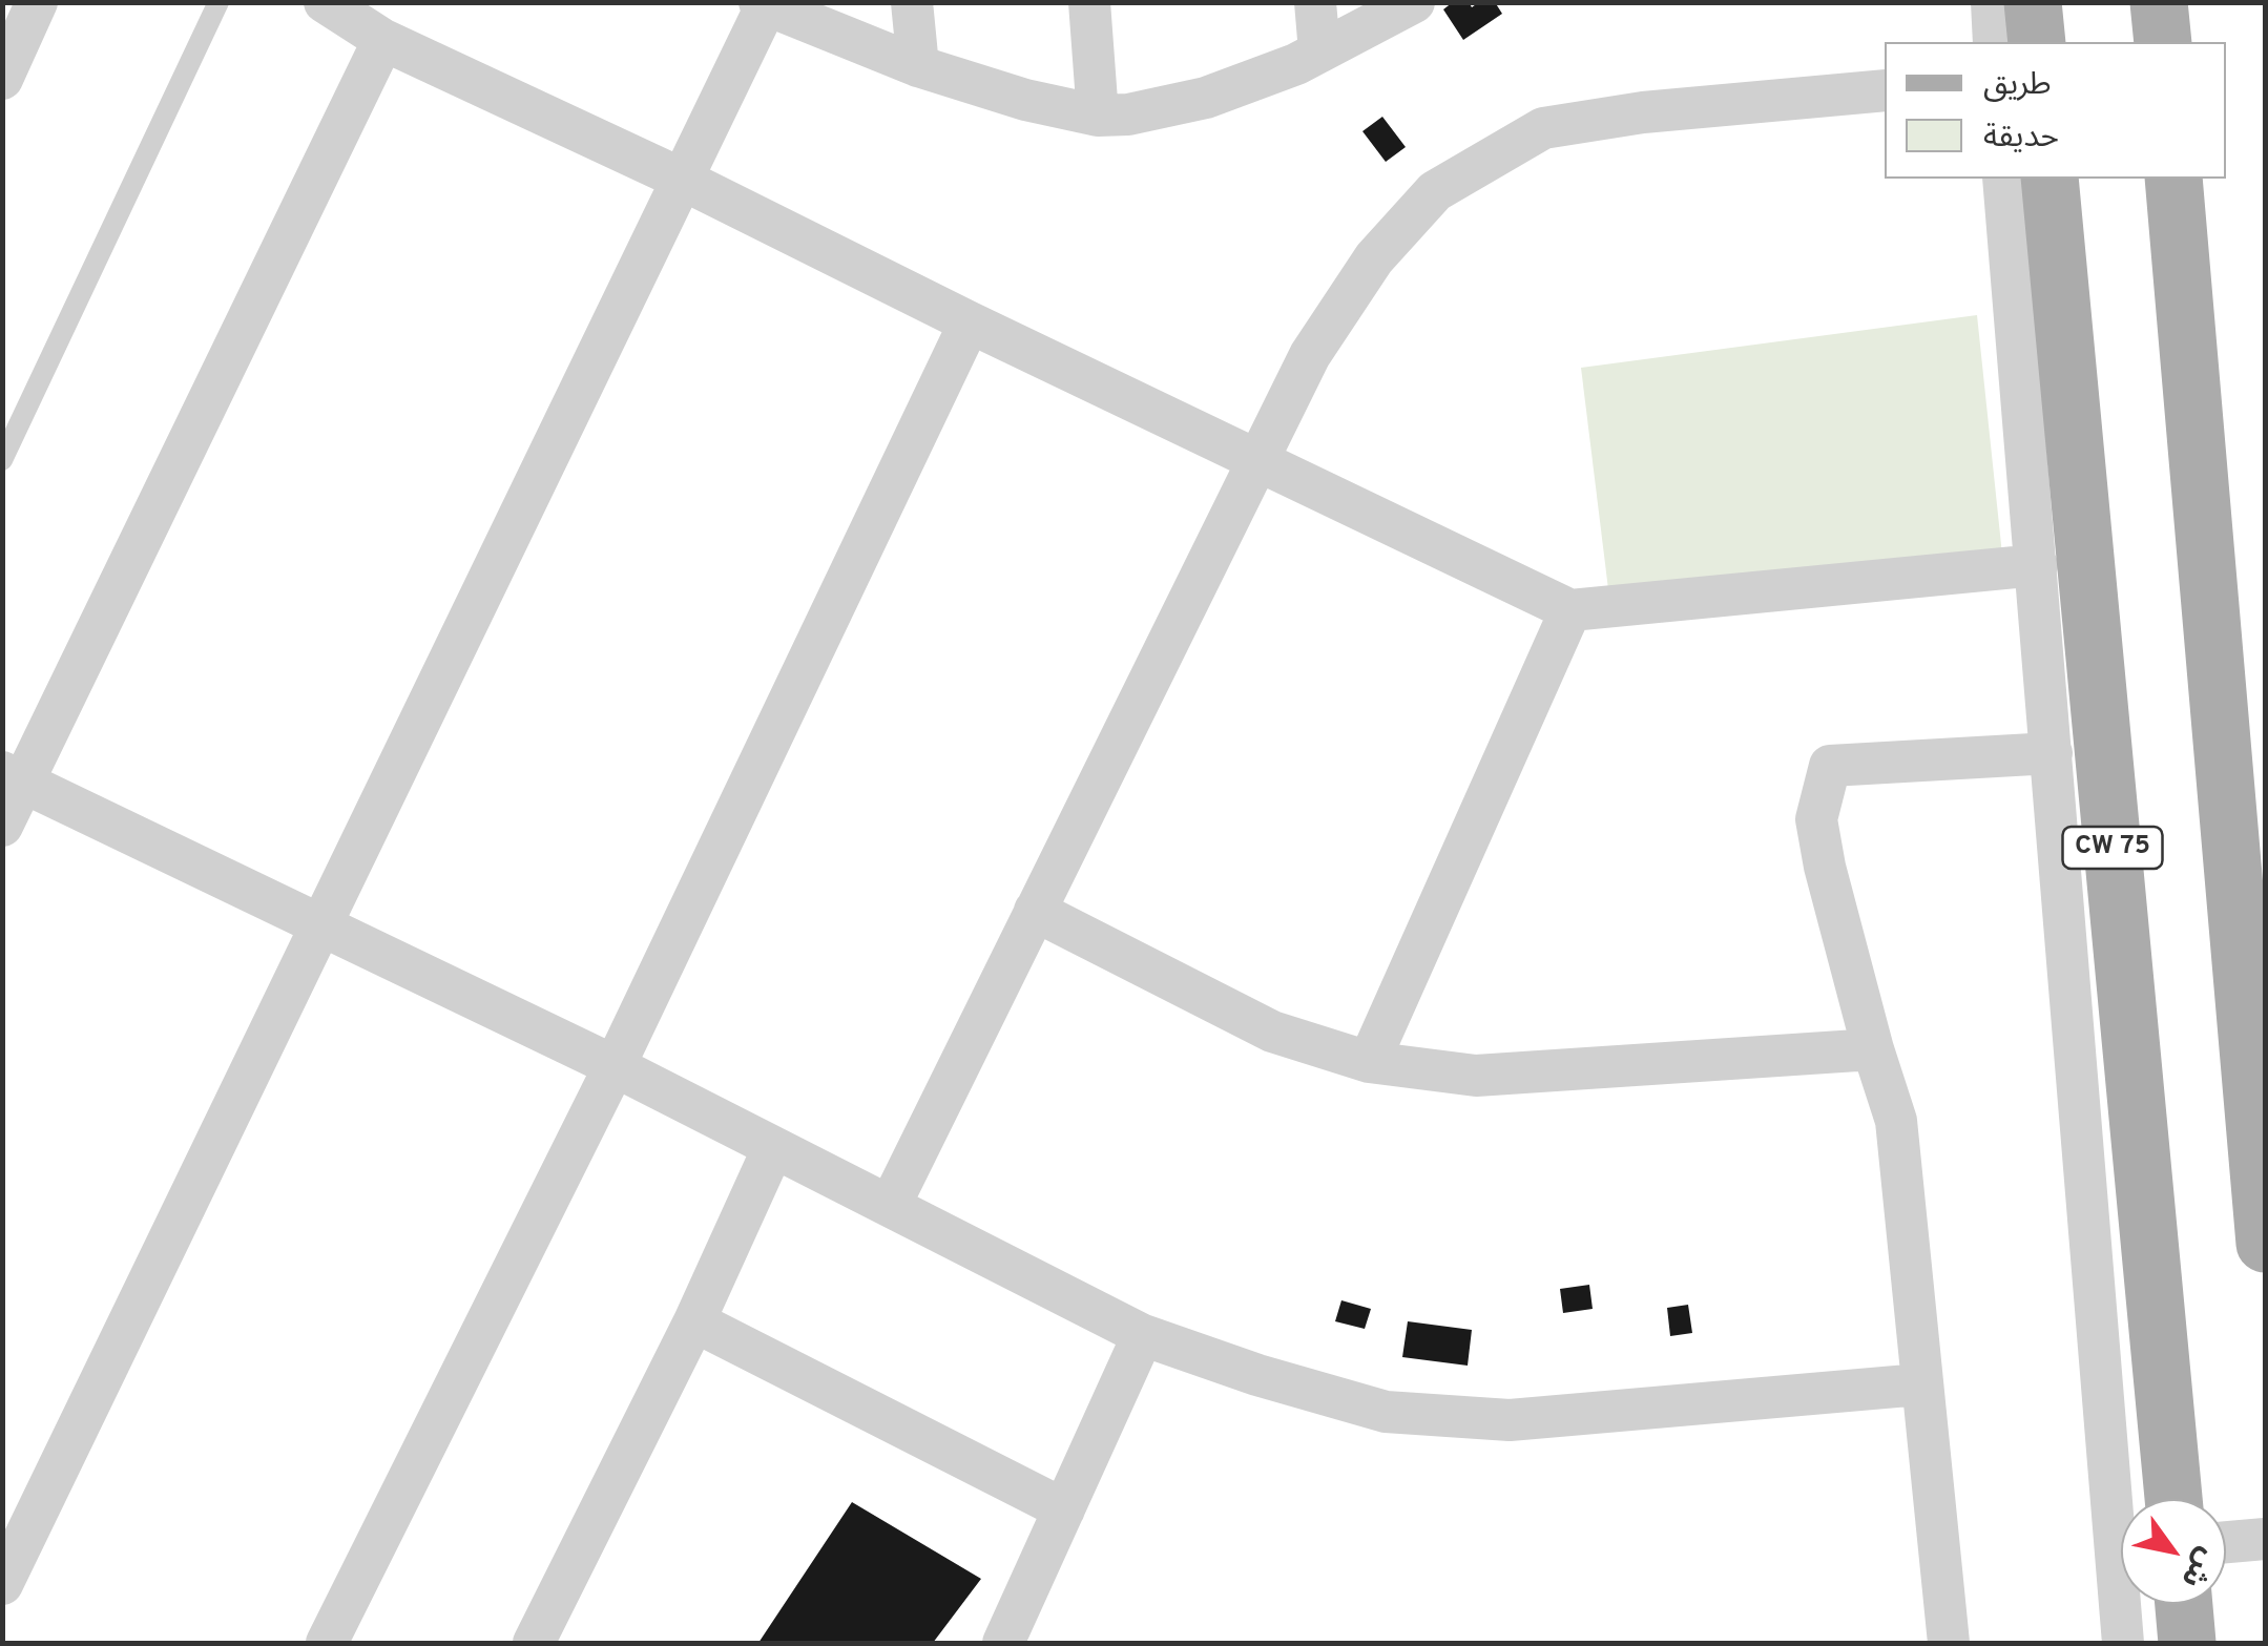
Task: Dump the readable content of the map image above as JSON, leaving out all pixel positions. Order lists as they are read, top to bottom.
{
  "streets": {
    "main road": ["CW 75"]
  },
  "legend": ["طريق", "حديقة"],
  "north": "bottom right"
}
